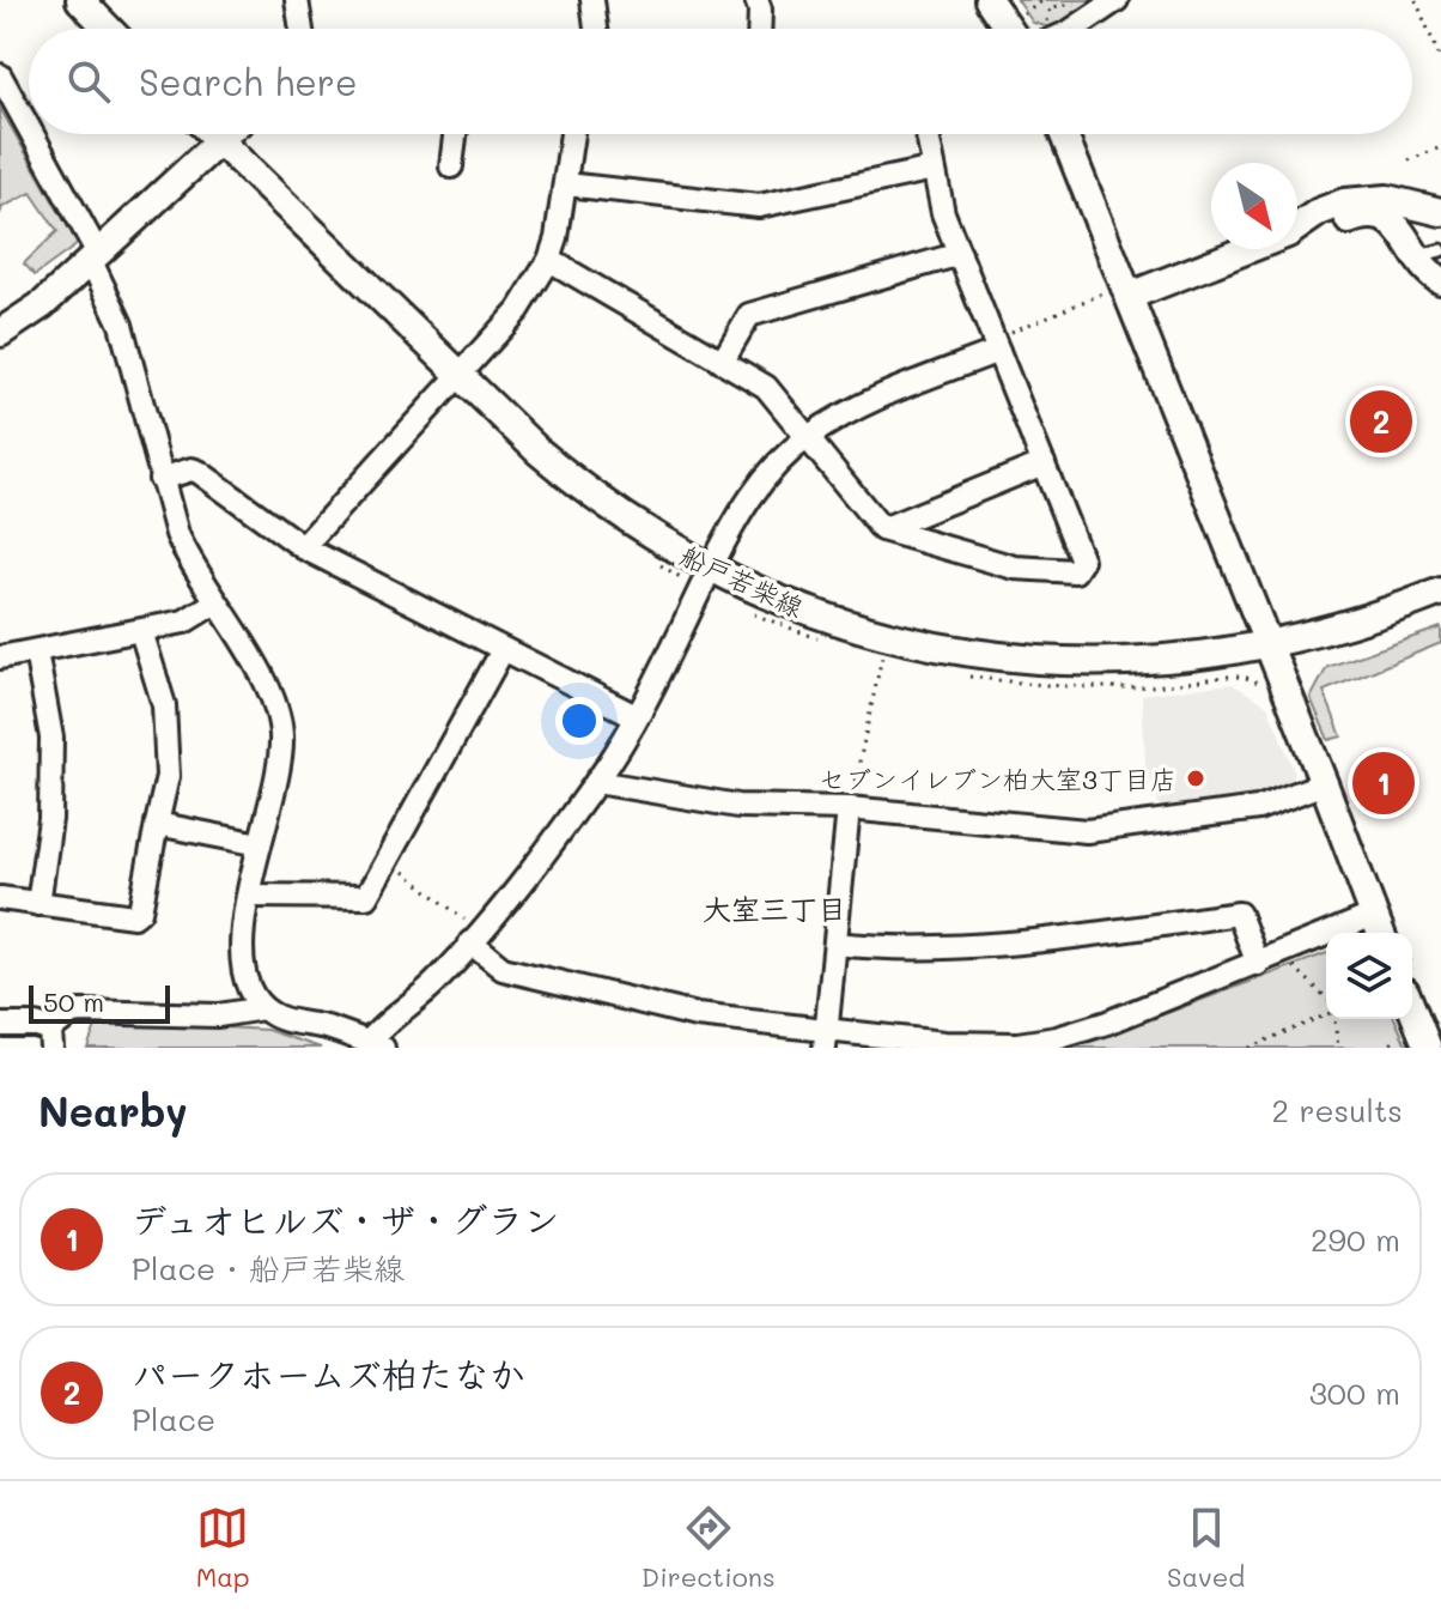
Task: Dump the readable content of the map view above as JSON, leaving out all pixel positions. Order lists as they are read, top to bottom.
{
  "streets": {
    "street": ["船戸若柴線"]
  },
  "districts": ["大室三丁目"],
  "places": ["セブンイレブン柏大室3丁目店"],
  "scale_bar": "50 m",
  "north": "bottom right",
  "page": {
    "search": "Search here",
    "pins": ["2", "1"],
    "scale": "50 m",
    "heading": ["Nearby", "2 results"],
    "list": [
      {
        "mark": "1",
        "name": "デュオヒルズ・ザ・グラン",
        "note": "Place · 船戸若柴線",
        "value": "290 m"
      },
      {
        "mark": "2",
        "name": "パークホームズ柏たなか",
        "note": "Place",
        "value": "300 m"
      }
    ],
    "nav": ["Map", "Directions", "Saved"]
  }
}
